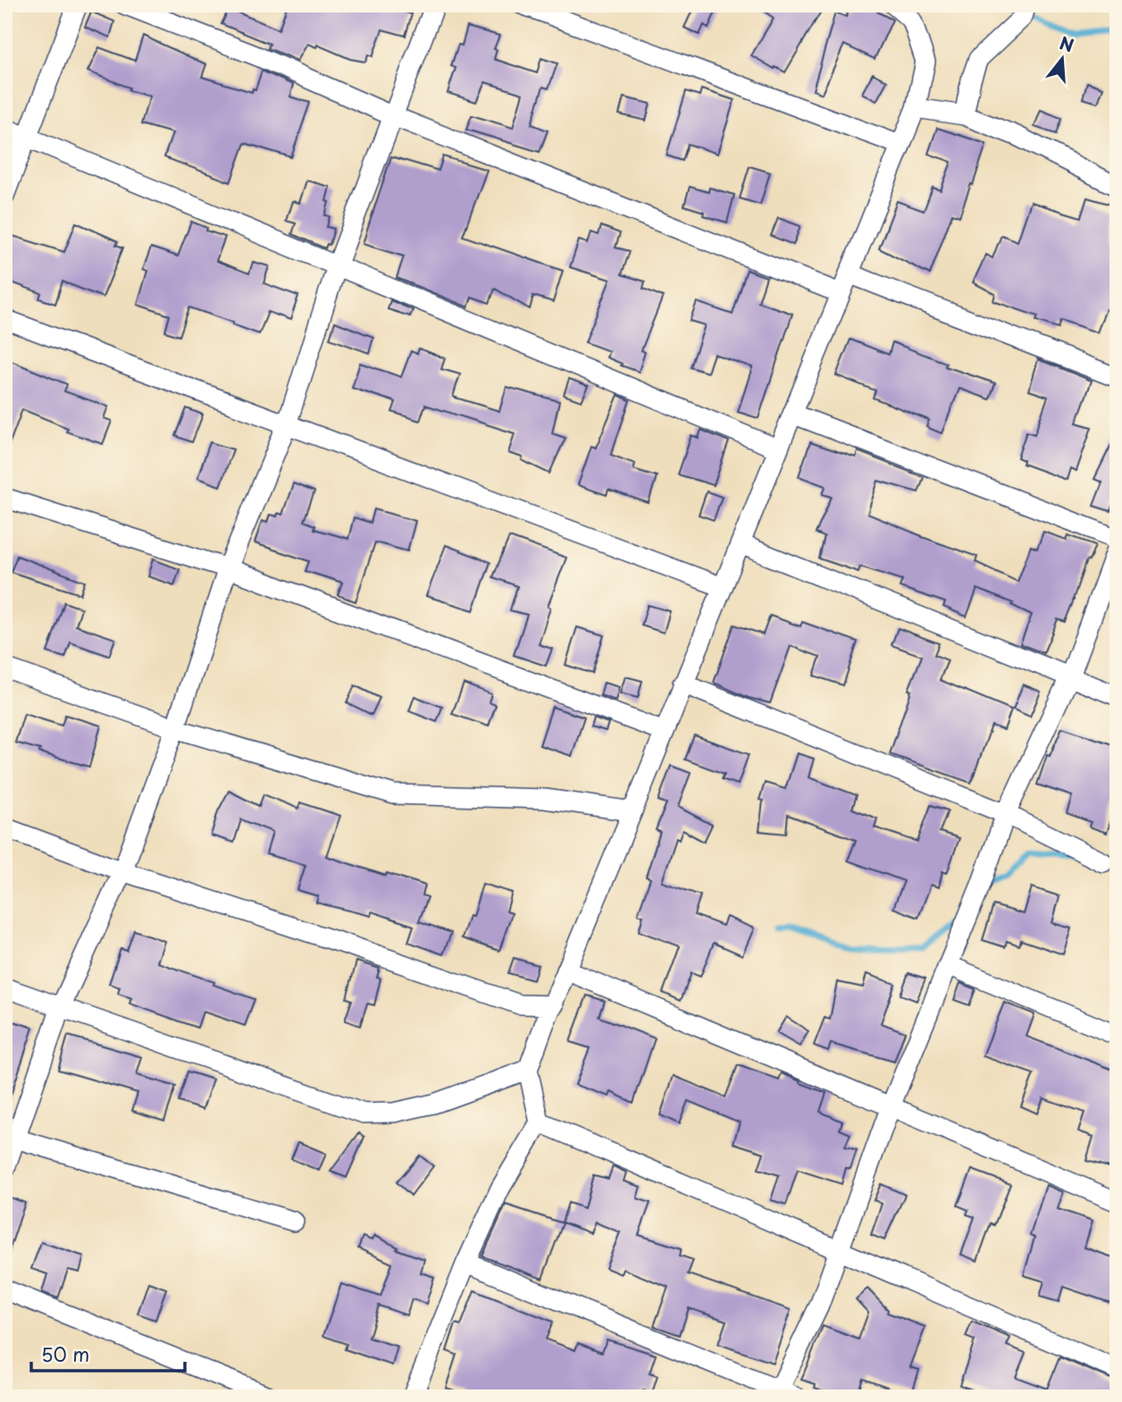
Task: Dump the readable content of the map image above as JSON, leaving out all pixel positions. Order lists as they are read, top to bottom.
{
  "scale_bar": "50 m",
  "north": "top"
}
